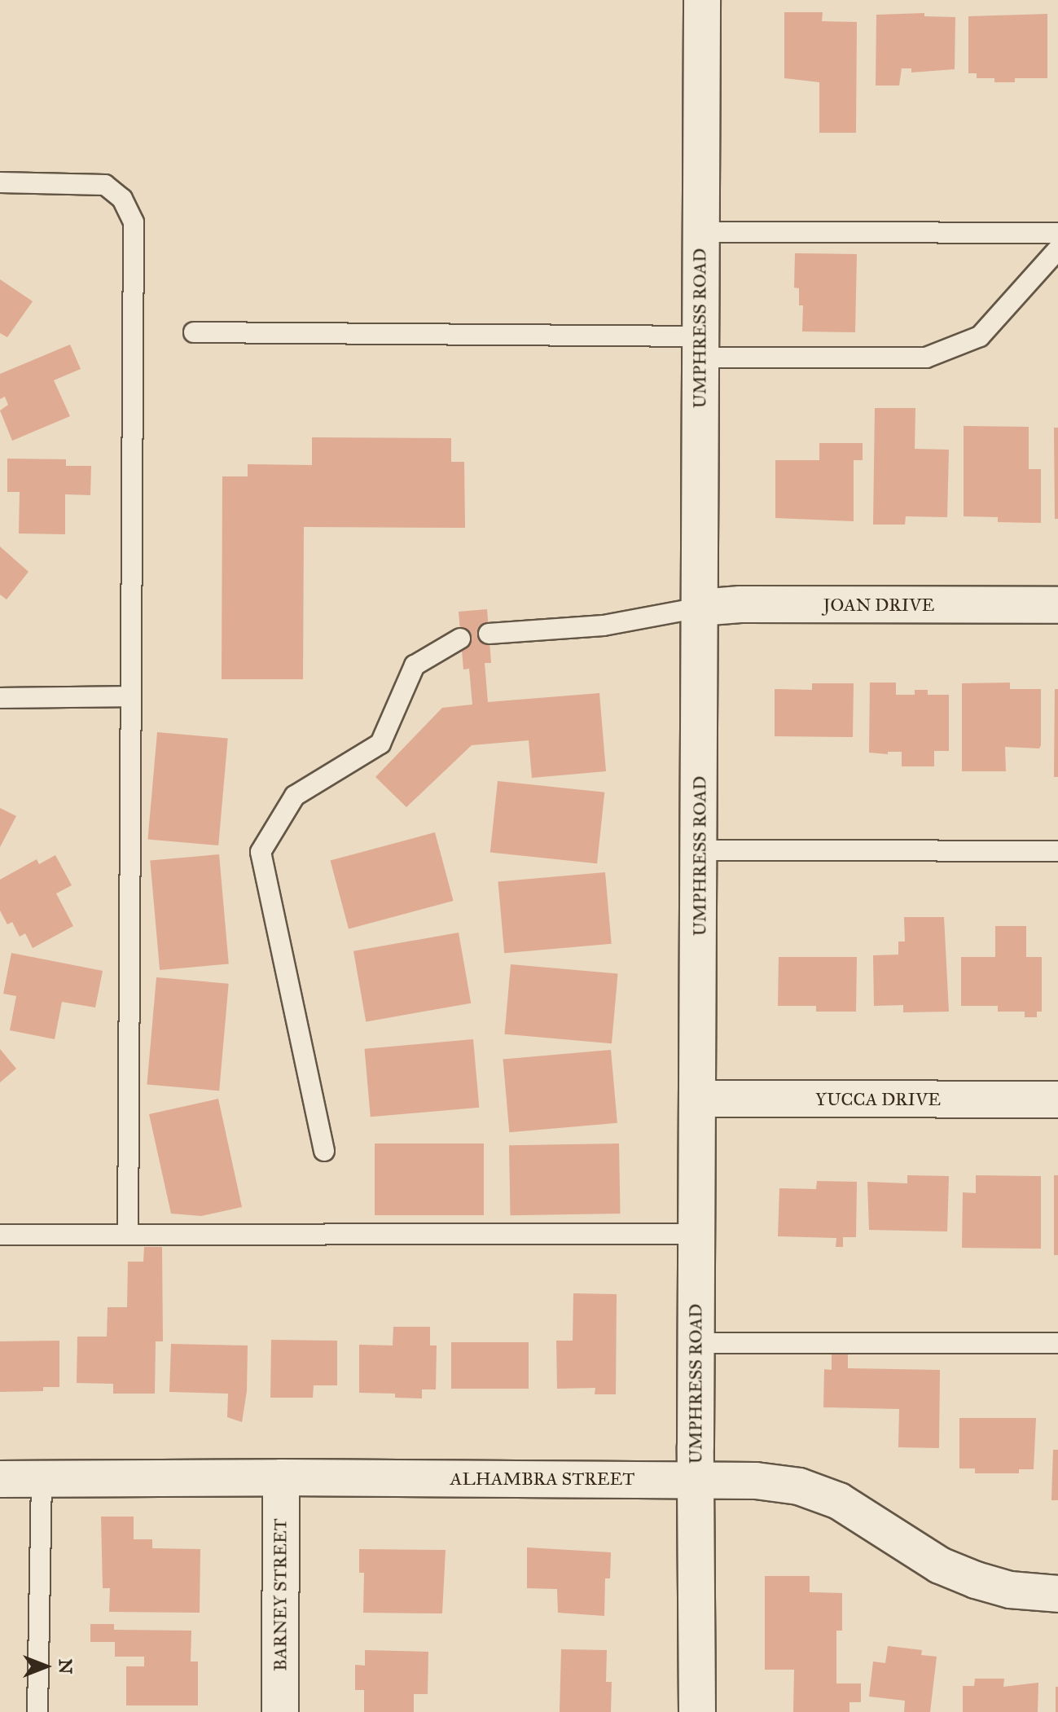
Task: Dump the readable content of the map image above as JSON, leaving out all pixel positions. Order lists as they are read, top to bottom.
{
  "streets": {
    "street": [
      "UMPHRESS ROAD",
      "JOAN DRIVE",
      "YUCCA DRIVE",
      "ALHAMBRA STREET",
      "BARNEY STREET"
    ]
  },
  "crossings": [
    ["UMPHRESS ROAD", "JOAN DRIVE"],
    ["UMPHRESS ROAD", "YUCCA DRIVE"],
    ["UMPHRESS ROAD", "ALHAMBRA STREET"],
    ["ALHAMBRA STREET", "BARNEY STREET"]
  ],
  "north": "right"
}
